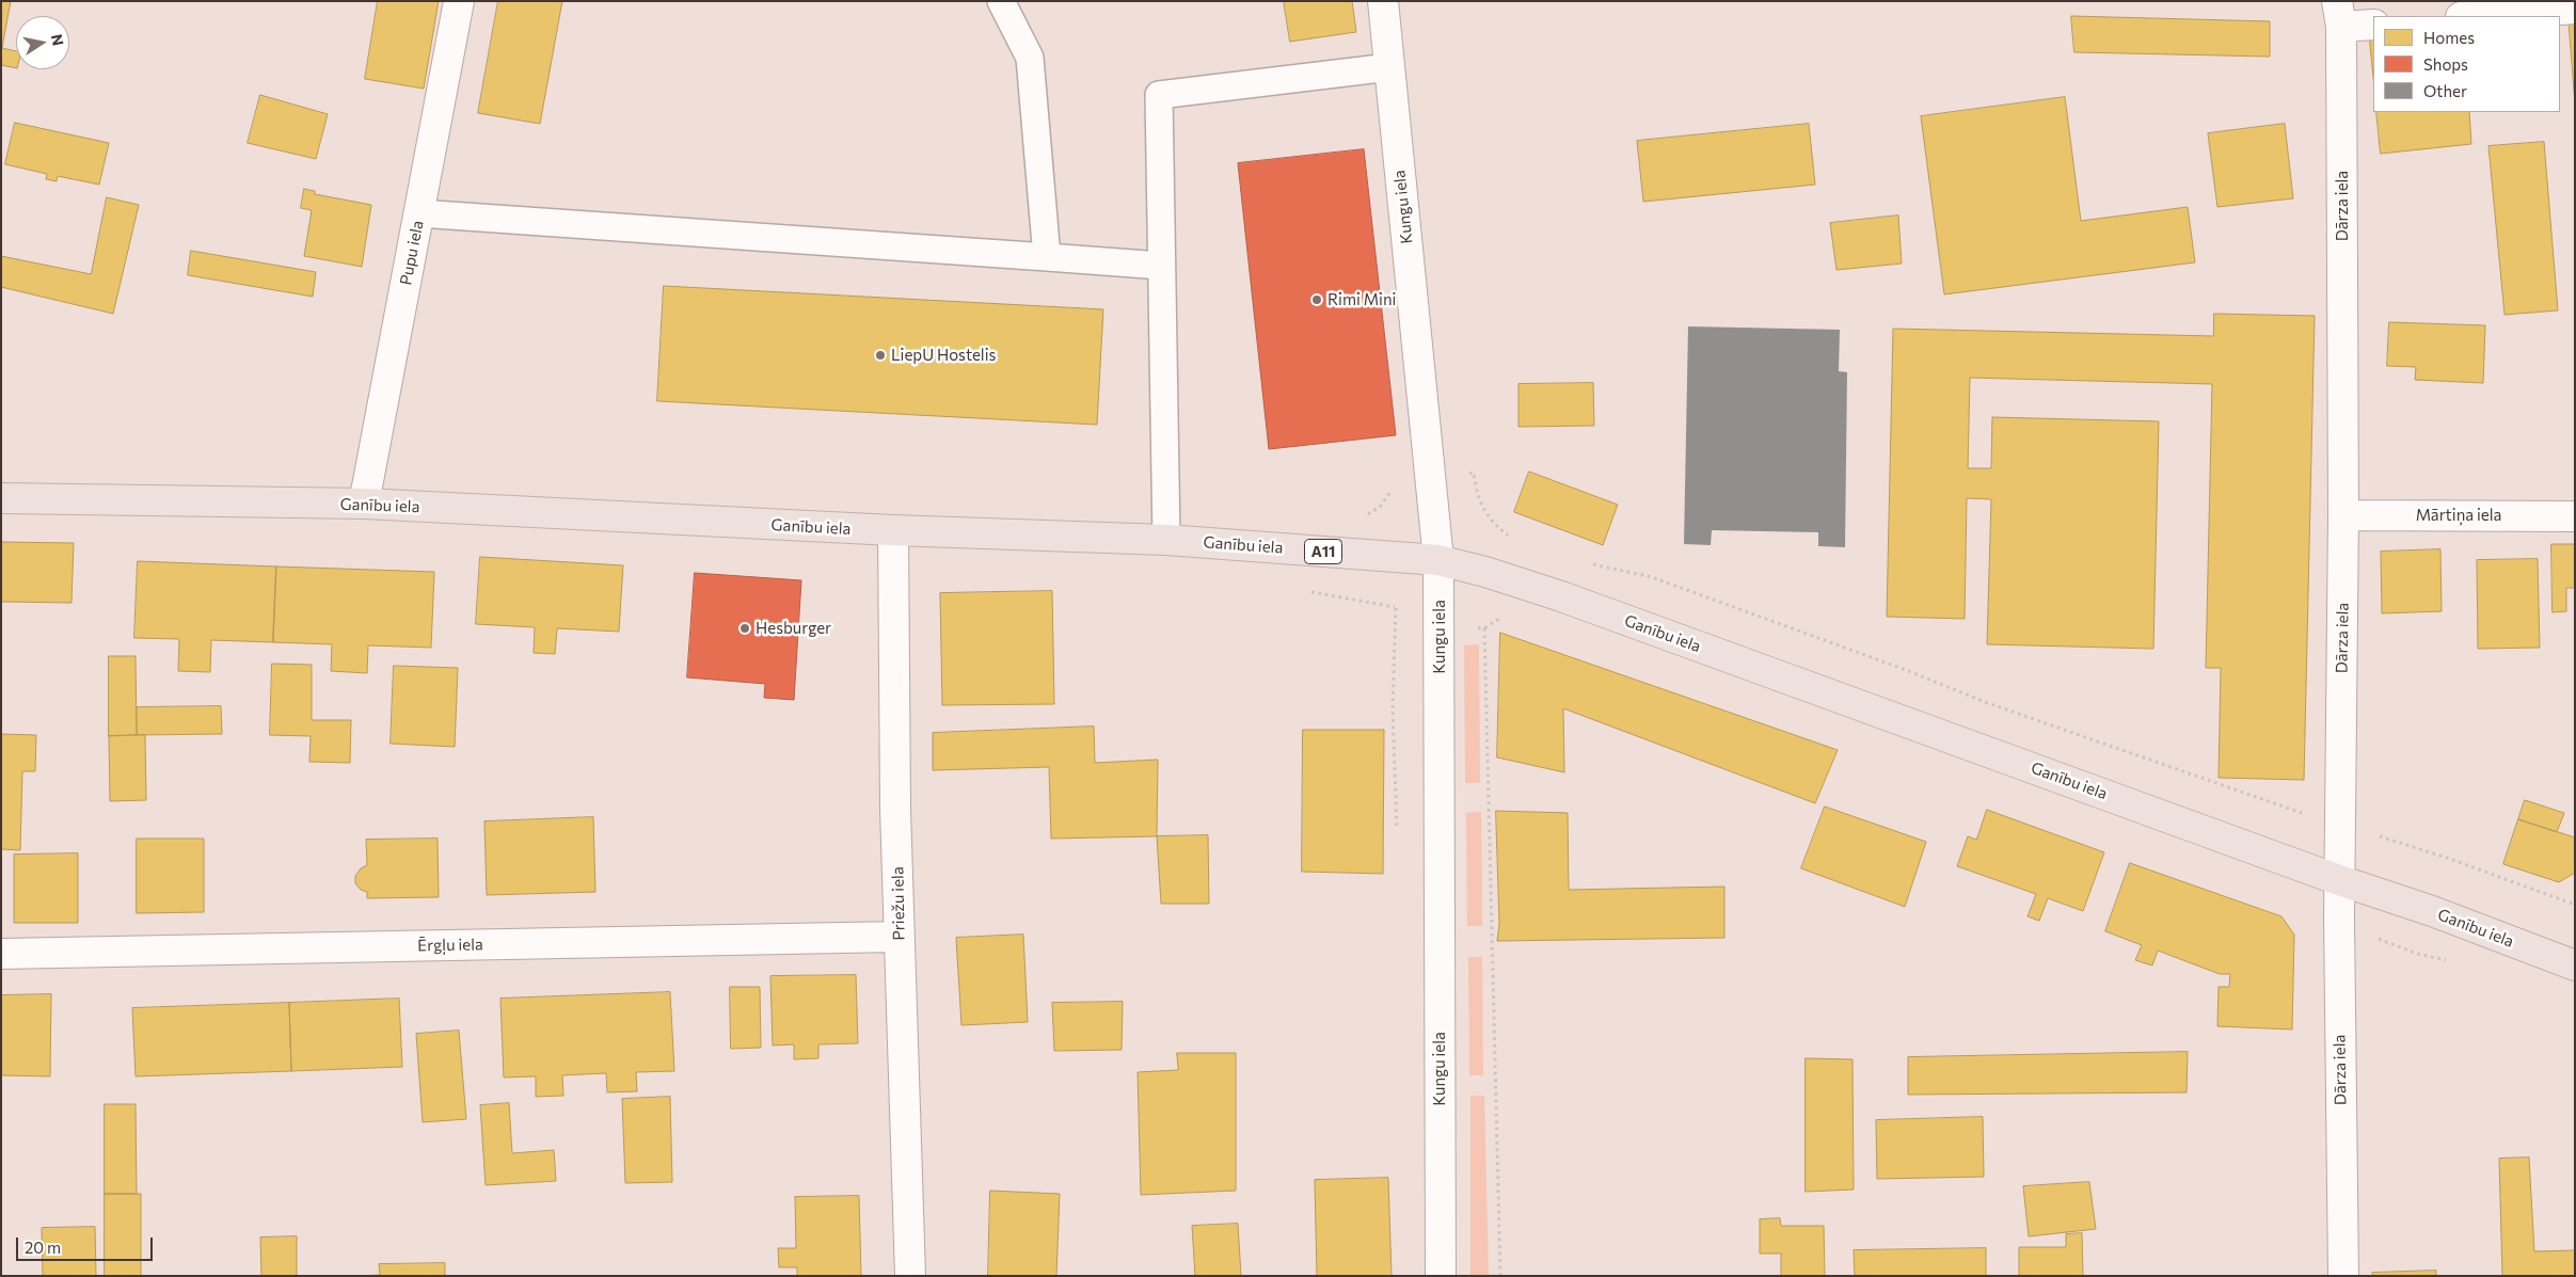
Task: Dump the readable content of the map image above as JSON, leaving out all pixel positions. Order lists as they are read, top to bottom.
{
  "streets": {
    "highway": ["Ganību iela", "A11"],
    "street": [
      "Dārza iela",
      "Kungu iela",
      "Pupu iela",
      "Mārtiņa iela",
      "Priežu iela",
      "Ērgļu iela"
    ]
  },
  "crossings": [
    ["Dārza iela", "Ganību iela"],
    ["Dārza iela", "Mārtiņa iela"],
    ["Kungu iela", "Ganību iela"],
    ["Pupu iela", "Ganību iela"],
    ["Ganību iela", "Priežu iela"],
    ["Priežu iela", "Ērgļu iela"]
  ],
  "places": ["Rimi Mini", "LiepU Hostelis", "Hesburger"],
  "legend": ["Homes", "Shops", "Other"],
  "scale_bar": "20 m",
  "north": "right"
}
